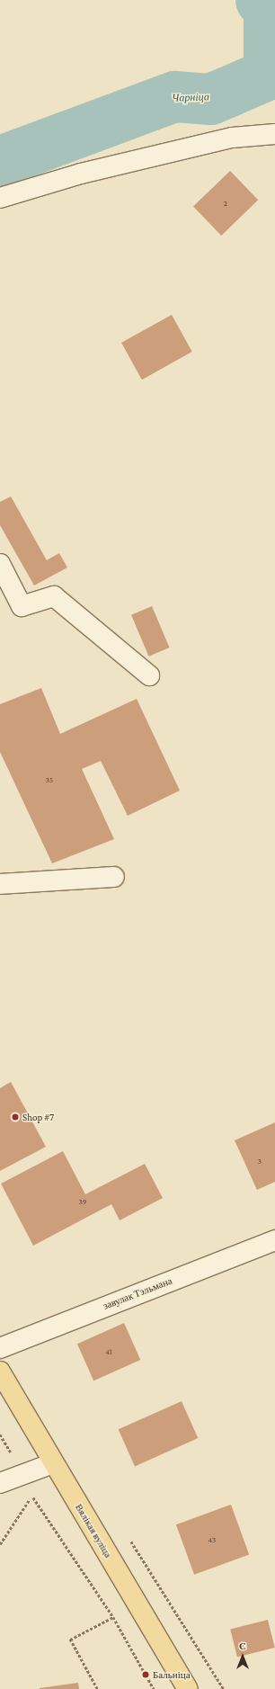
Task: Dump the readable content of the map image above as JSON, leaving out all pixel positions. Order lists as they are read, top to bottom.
{
  "streets": {
    "main road": ["Вялікая вуліца"],
    "street": ["завулак Тэльмана"]
  },
  "water": ["Чарніца"],
  "places": ["Shop #7", "Бальніца"],
  "house_numbers": [
    "2",
    "35",
    "3",
    "39",
    "41",
    "43"
  ],
  "north": "top"
}
